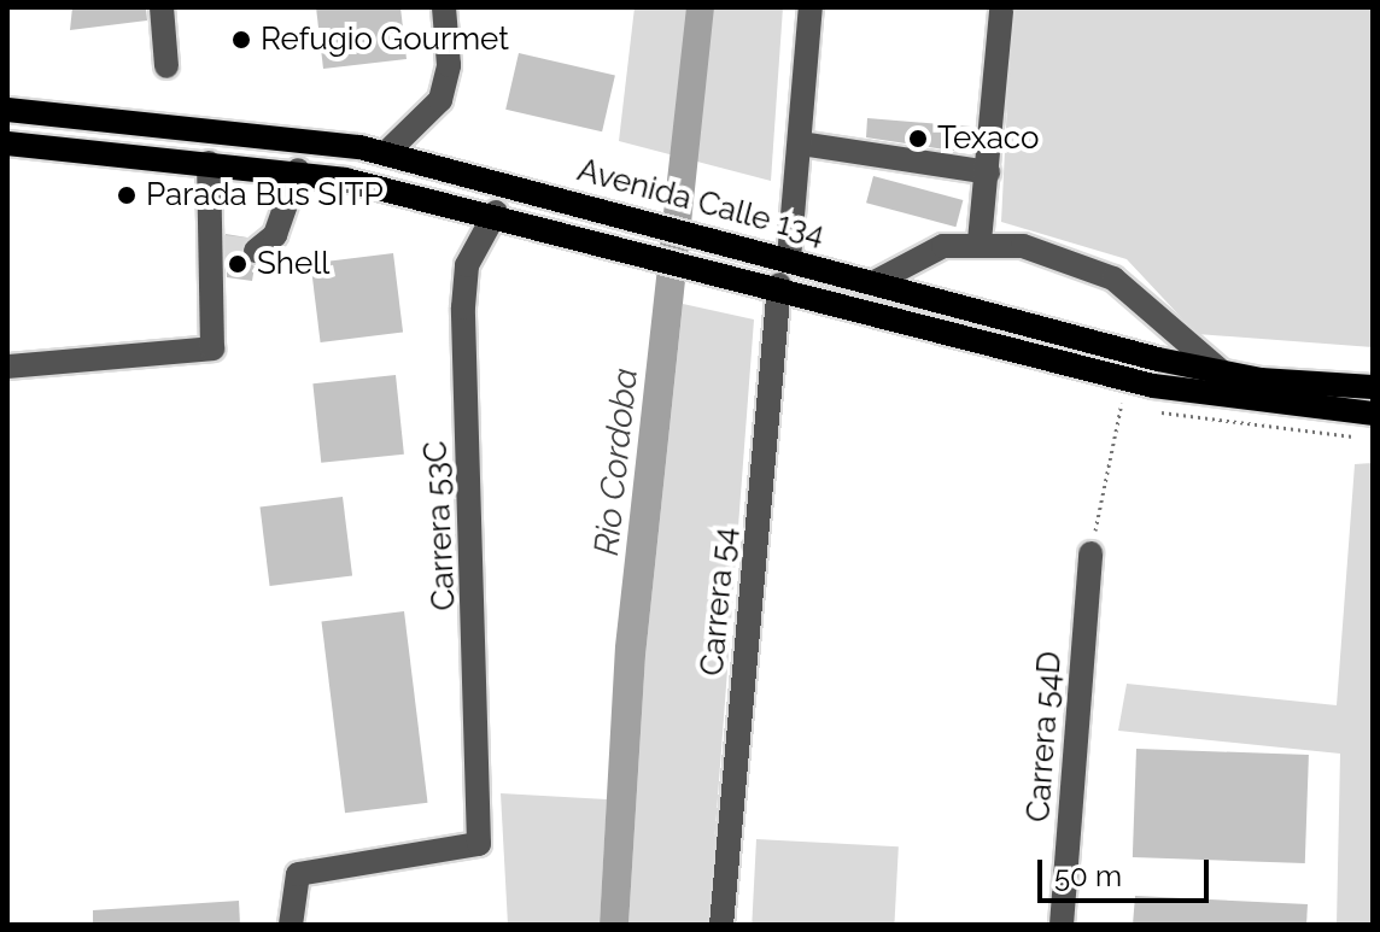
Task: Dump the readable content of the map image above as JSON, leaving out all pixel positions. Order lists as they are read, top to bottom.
{
  "streets": {
    "main road": ["Avenida Calle 134"],
    "street": ["Carrera 53C", "Carrera 54", "Carrera 54D"]
  },
  "crossings": [
    ["Avenida Calle 134", "Carrera 53C"],
    ["Avenida Calle 134", "Carrera 54"]
  ],
  "water": ["Rio Cordoba"],
  "places": [
    "Refugio Gourmet",
    "Texaco",
    "Parada Bus SITP",
    "Shell"
  ],
  "scale_bar": "50 m"
}
